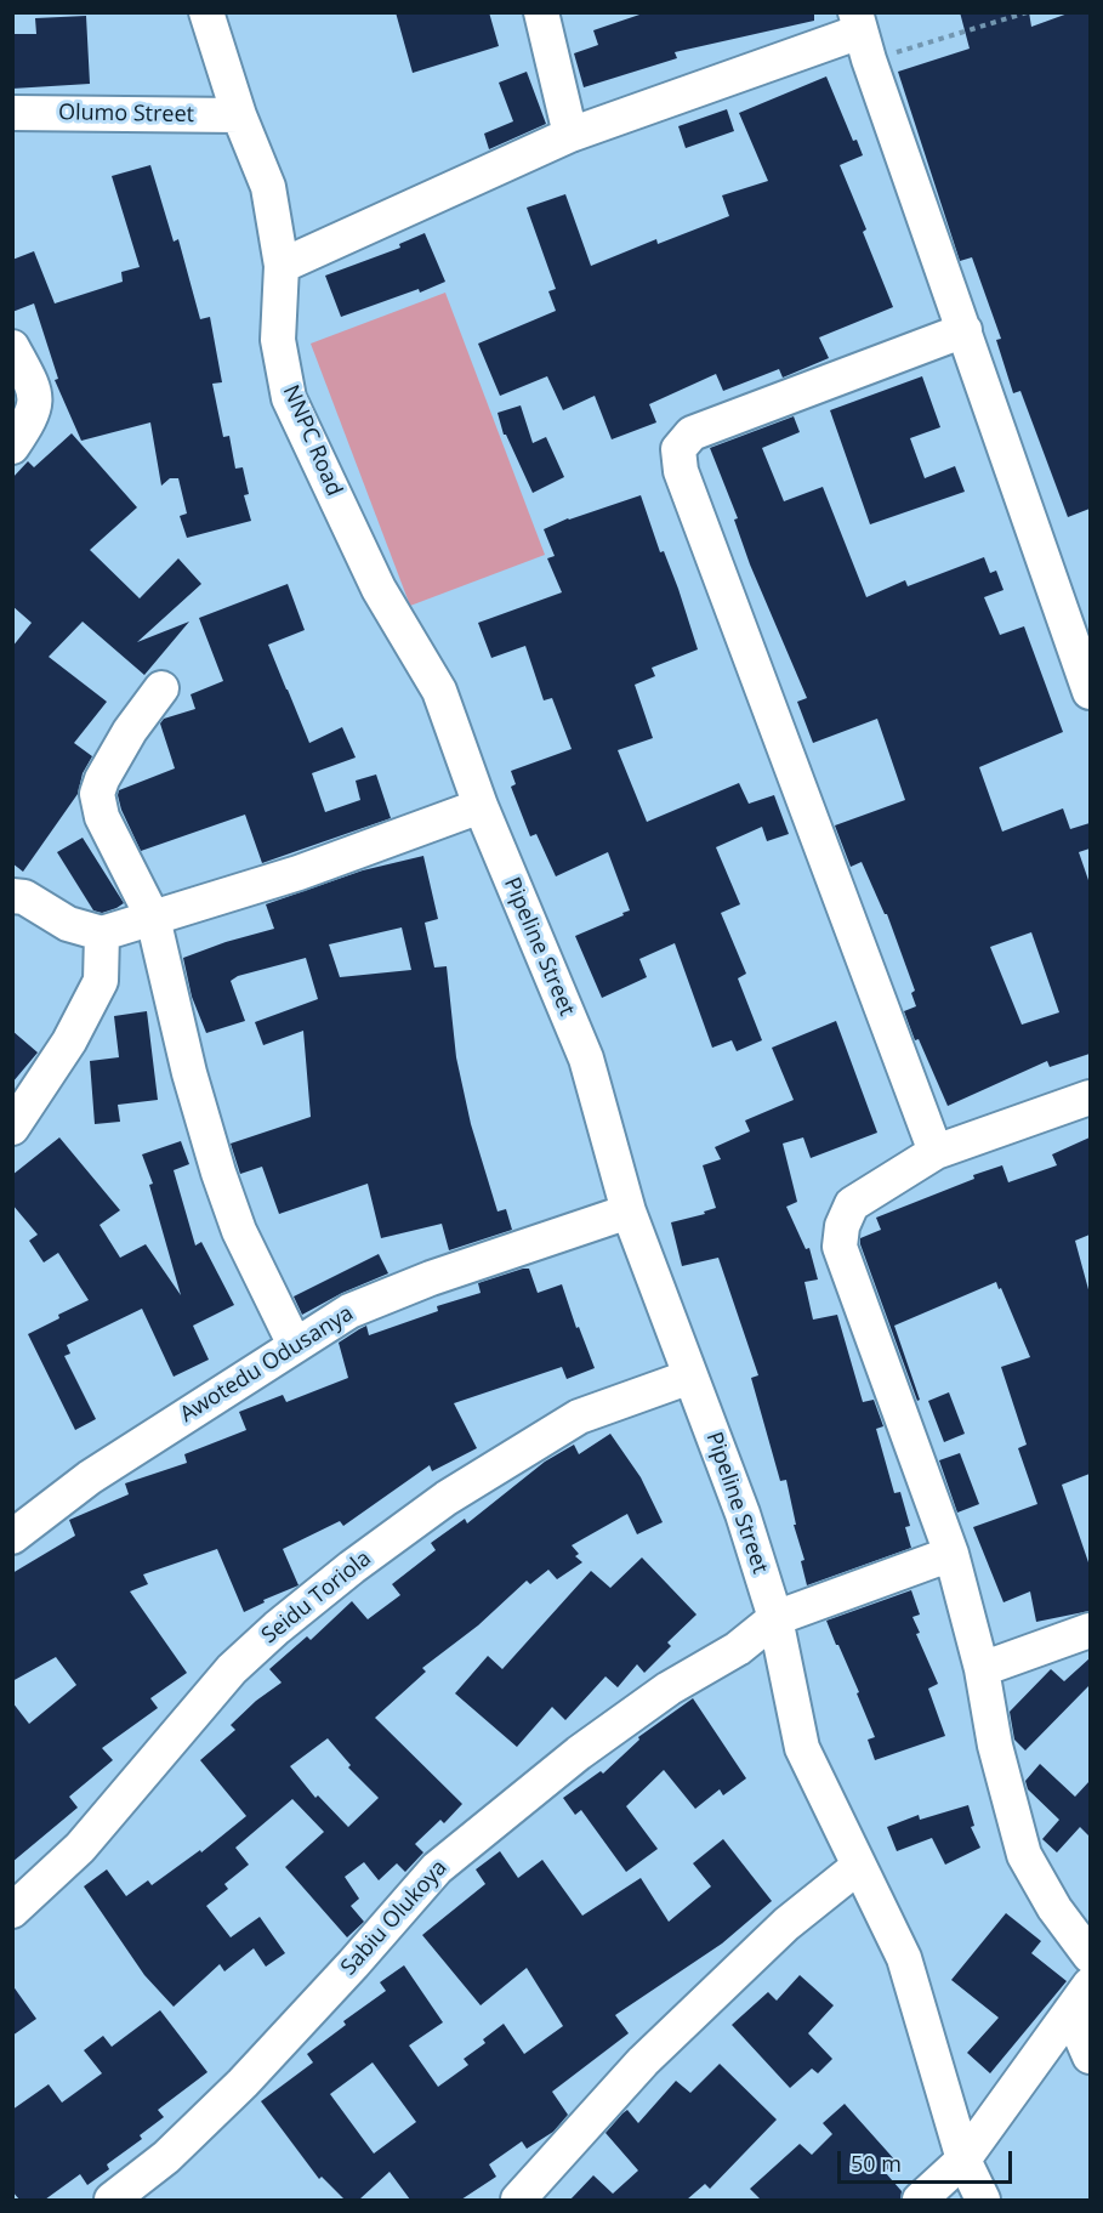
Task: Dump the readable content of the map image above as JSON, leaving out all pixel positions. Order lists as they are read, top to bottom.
{
  "streets": {
    "street": [
      "Olumo Street",
      "NNPC Road",
      "Pipeline Street",
      "Awotedu Odusanya",
      "Seidu Toriola",
      "Sabiu Olukoya"
    ]
  },
  "crossings": [
    ["Olumo Street", "NNPC Road"],
    ["NNPC Road", "Pipeline Street"],
    ["Pipeline Street", "Awotedu Odusanya"],
    ["Pipeline Street", "Seidu Toriola"],
    ["Pipeline Street", "Sabiu Olukoya"]
  ],
  "scale_bar": "50 m"
}
